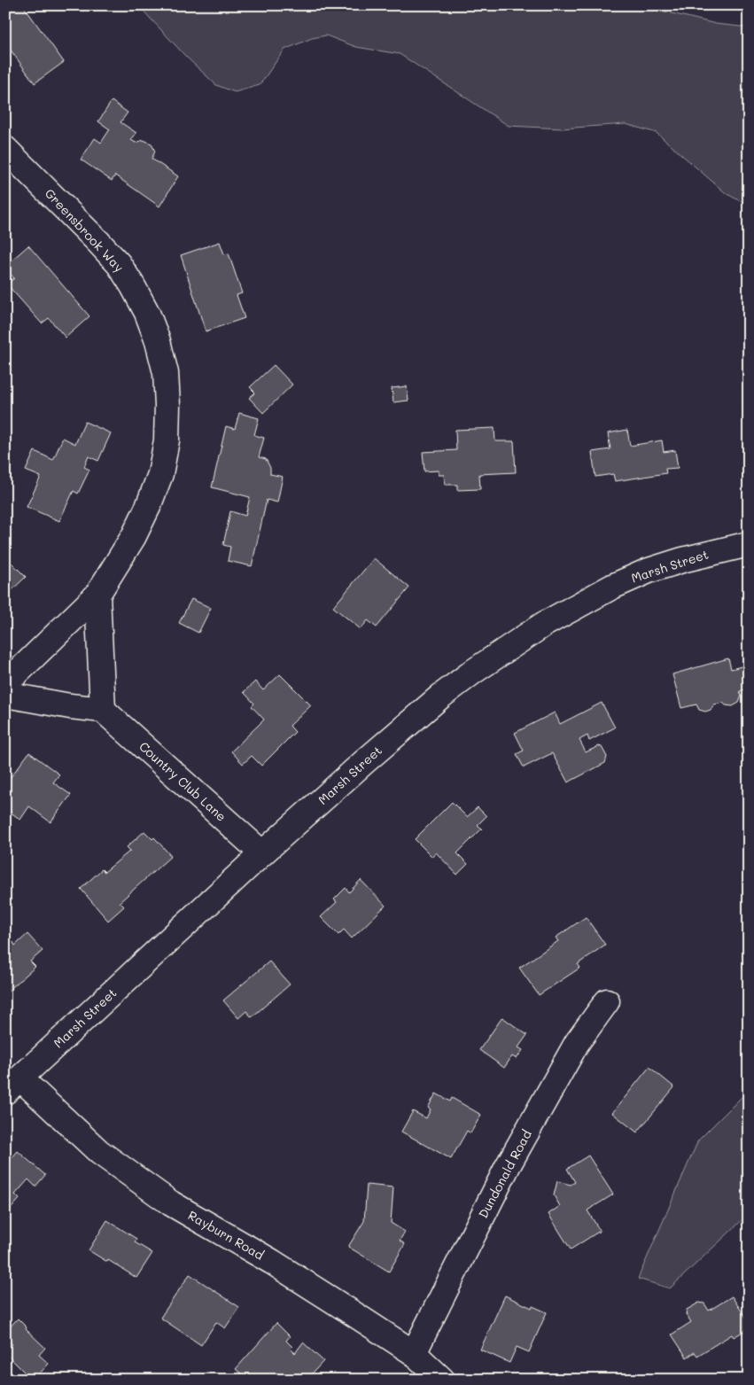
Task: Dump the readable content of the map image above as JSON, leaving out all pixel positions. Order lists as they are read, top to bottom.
{
  "streets": {
    "street": [
      "Greensbrook Way",
      "Marsh Street",
      "Country Club Lane",
      "Dundonald Road",
      "Rayburn Road"
    ]
  },
  "crossings": [
    ["Marsh Street", "Country Club Lane"],
    ["Marsh Street", "Rayburn Road"],
    ["Dundonald Road", "Rayburn Road"]
  ]
}
